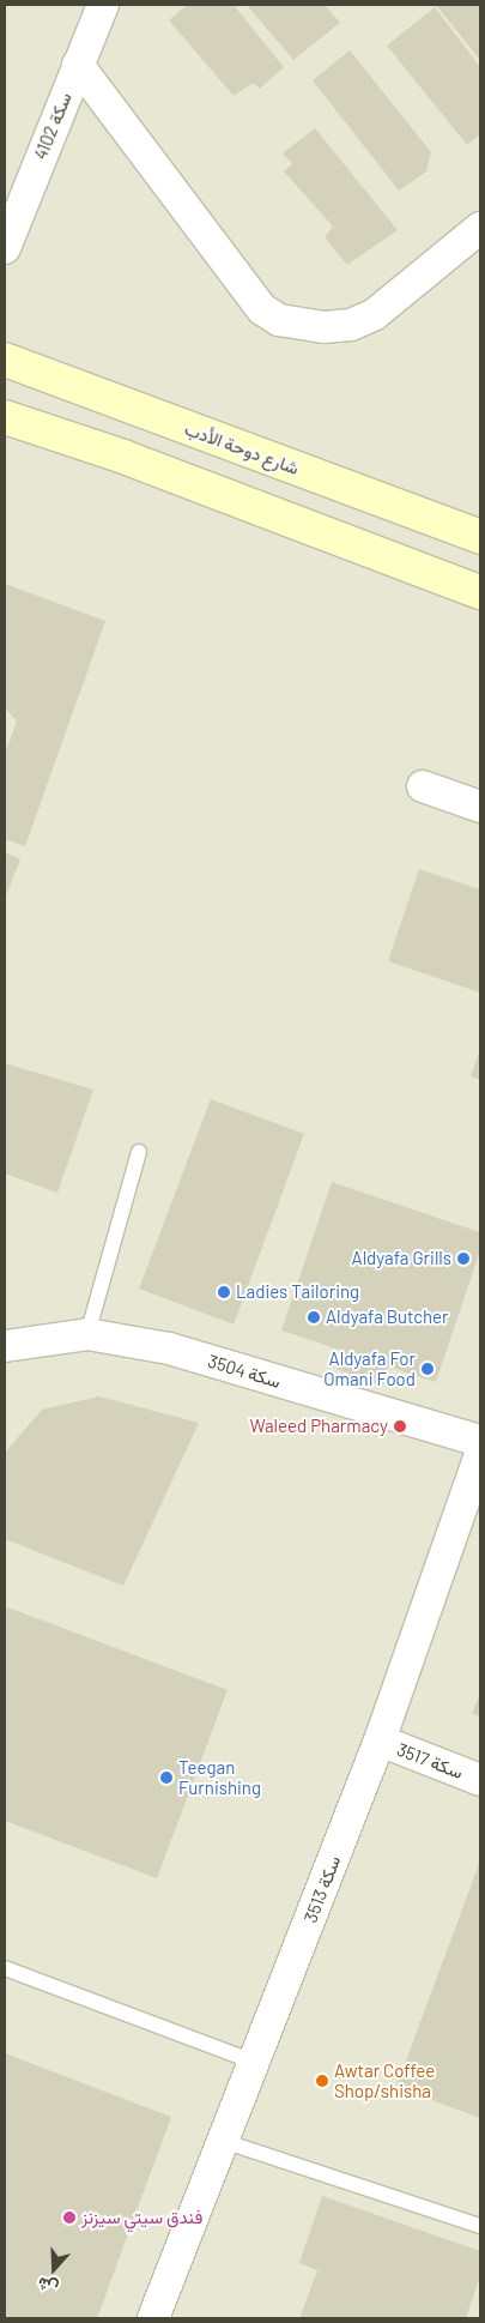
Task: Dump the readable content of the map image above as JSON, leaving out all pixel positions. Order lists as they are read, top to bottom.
{
  "streets": {
    "main road": ["شارع دوحة الأدب"],
    "street": [
      "سكة 4102",
      "سكة 3504",
      "سكة 3517",
      "سكة 3513"
    ]
  },
  "crossings": [
    ["سكة 3517", "سكة 3513"]
  ],
  "places": [
    "Aldyafa Grills",
    "Ladies Tailoring",
    "Aldyafa Butcher",
    "Aldyafa For Omani Food",
    "Waleed Pharmacy",
    "Teegan Furnishing",
    "Awtar Coffee Shop/shisha",
    "فندق سيتي سيزنز"
  ],
  "north": "bottom"
}
